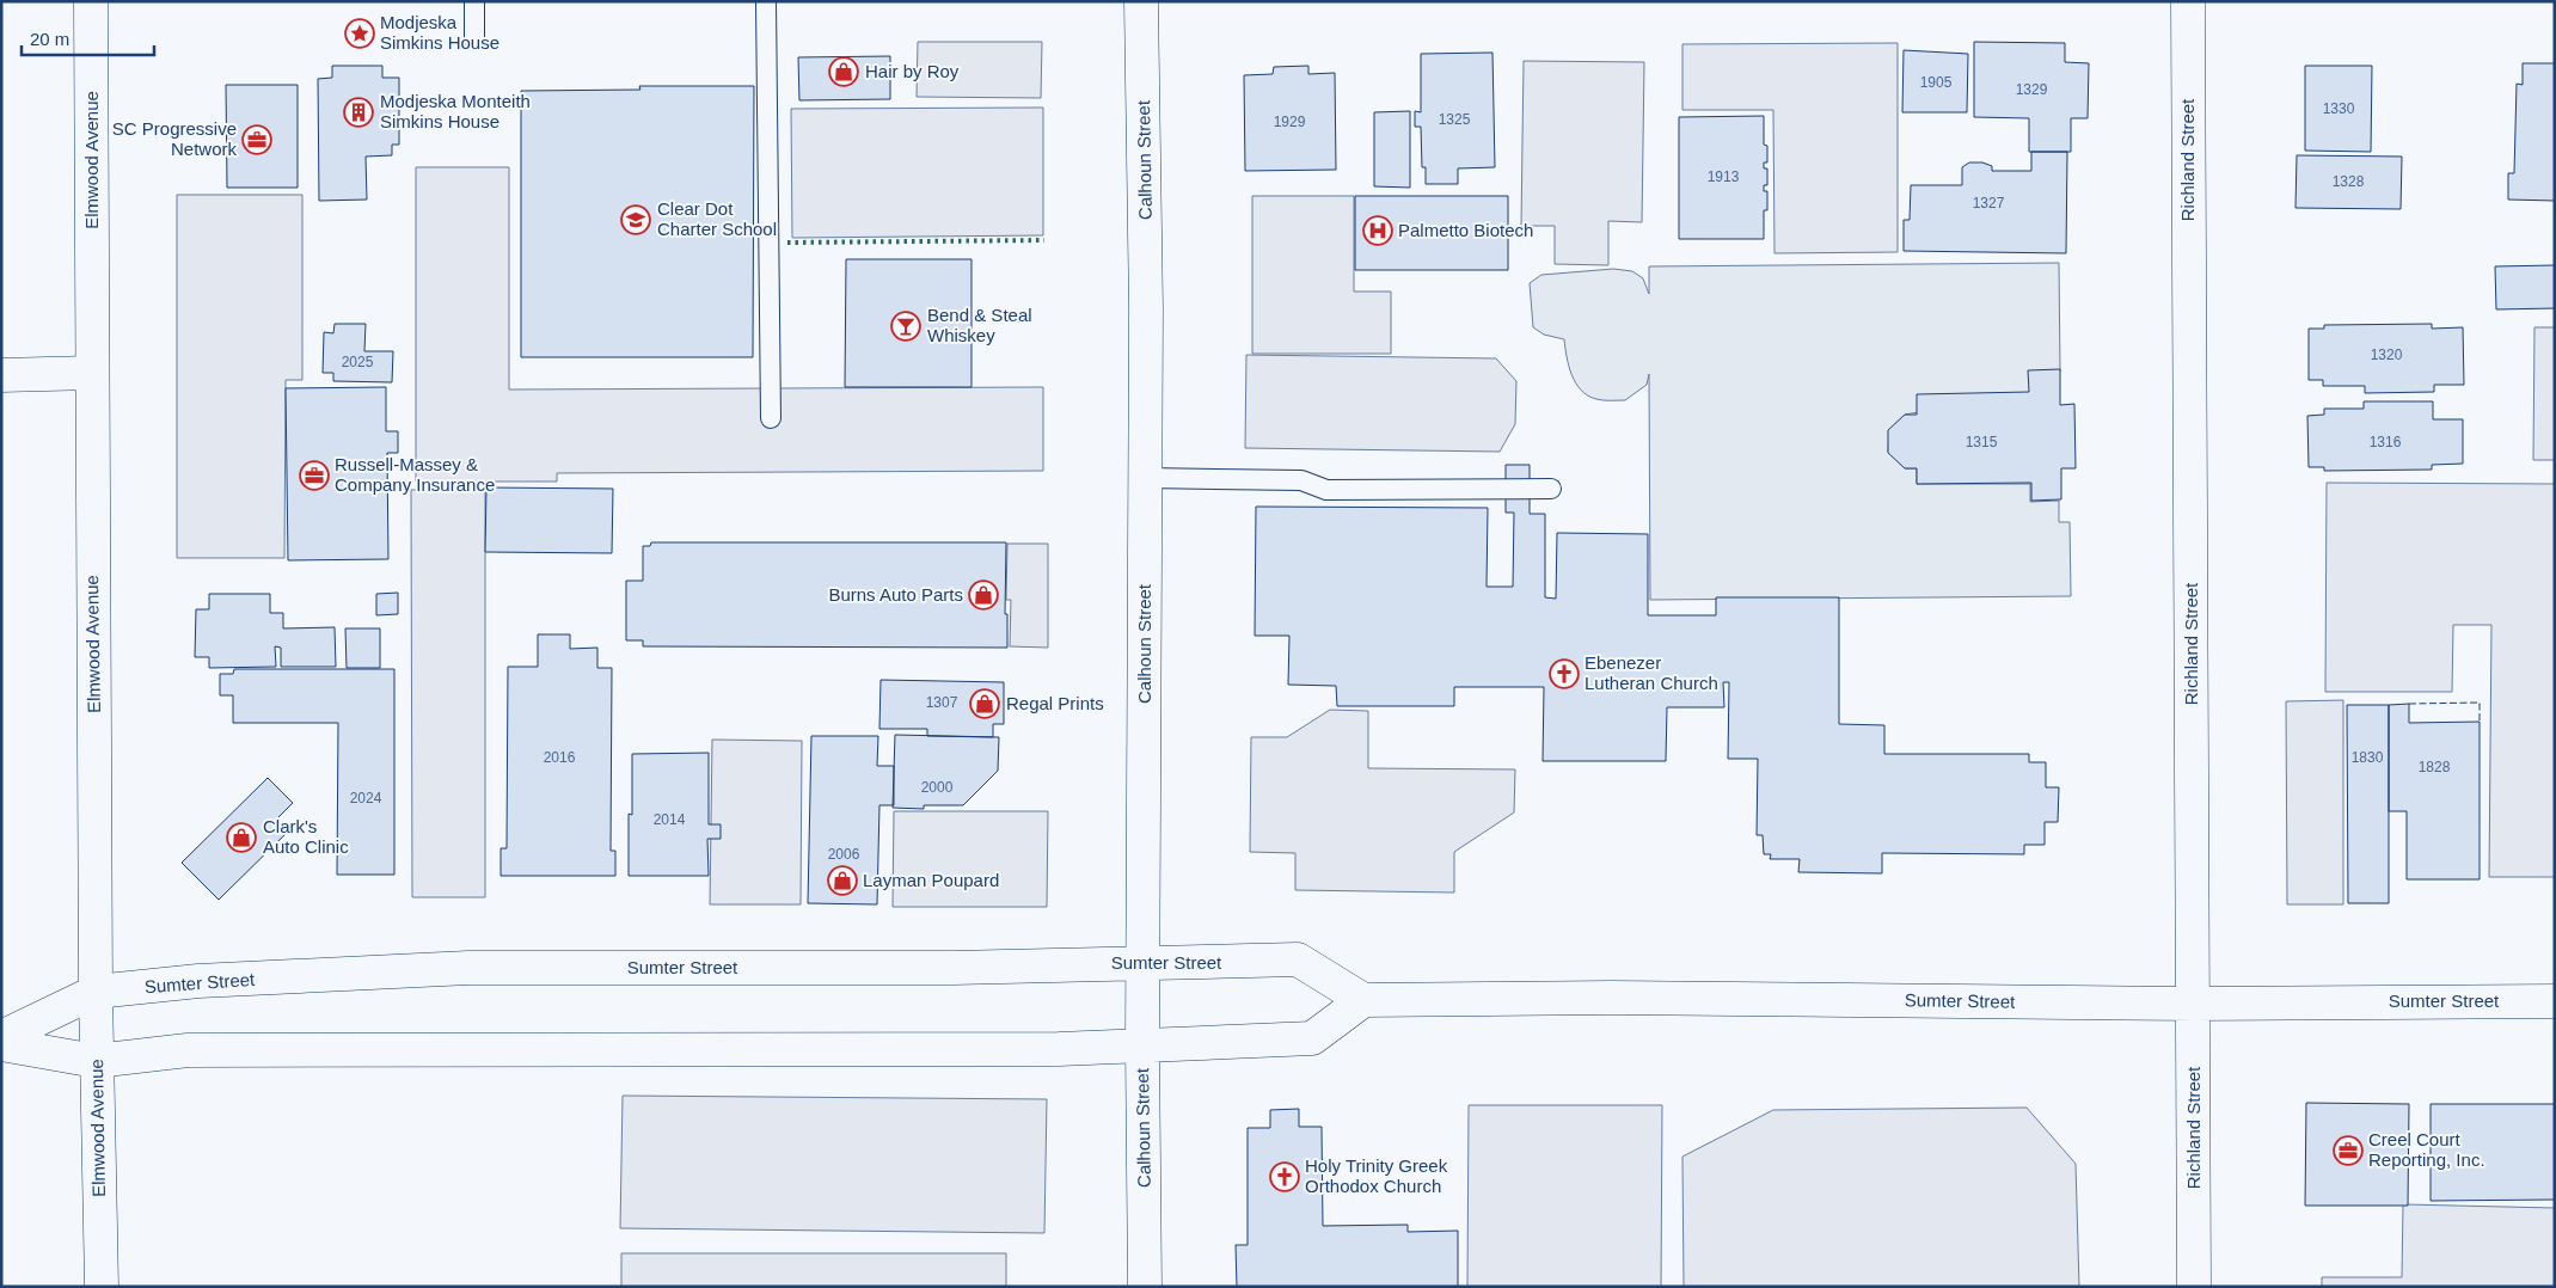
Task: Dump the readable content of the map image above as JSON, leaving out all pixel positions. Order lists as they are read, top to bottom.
{
  "streets": {
    "main road": [
      "Elmwood Avenue",
      "Calhoun Street",
      "Richland Street",
      "Sumter Street"
    ]
  },
  "crossings": [
    ["Elmwood Avenue", "Sumter Street"],
    ["Calhoun Street", "Sumter Street"],
    ["Richland Street", "Sumter Street"]
  ],
  "places": {
    "place": ["Modjeska Simkins House"],
    "shop": [
      "Hair by Roy",
      "Burns Auto Parts",
      "Regal Prints",
      "Clark's Auto Clinic",
      "Layman Poupard"
    ],
    "building": ["Modjeska Monteith Simkins House"],
    "office": ["SC Progressive Network", "Russell-Massey & Company Insurance", "Creel Court Reporting, Inc."],
    "school or university": ["Clear Dot Charter School"],
    "hospital": ["Palmetto Biotech"],
    "bar": ["Bend & Steal Whiskey"],
    "church": ["Ebenezer Lutheran Church", "Holy Trinity Greek Orthodox Church"]
  },
  "house_numbers": [
    "1905",
    "1329",
    "1330",
    "1325",
    "1929",
    "1913",
    "1328",
    "1327",
    "1320",
    "2025",
    "1315",
    "1316",
    "1307",
    "2016",
    "1830",
    "1828",
    "2000",
    "2024",
    "2014",
    "2006"
  ],
  "scale_bar": "20 m"
}
